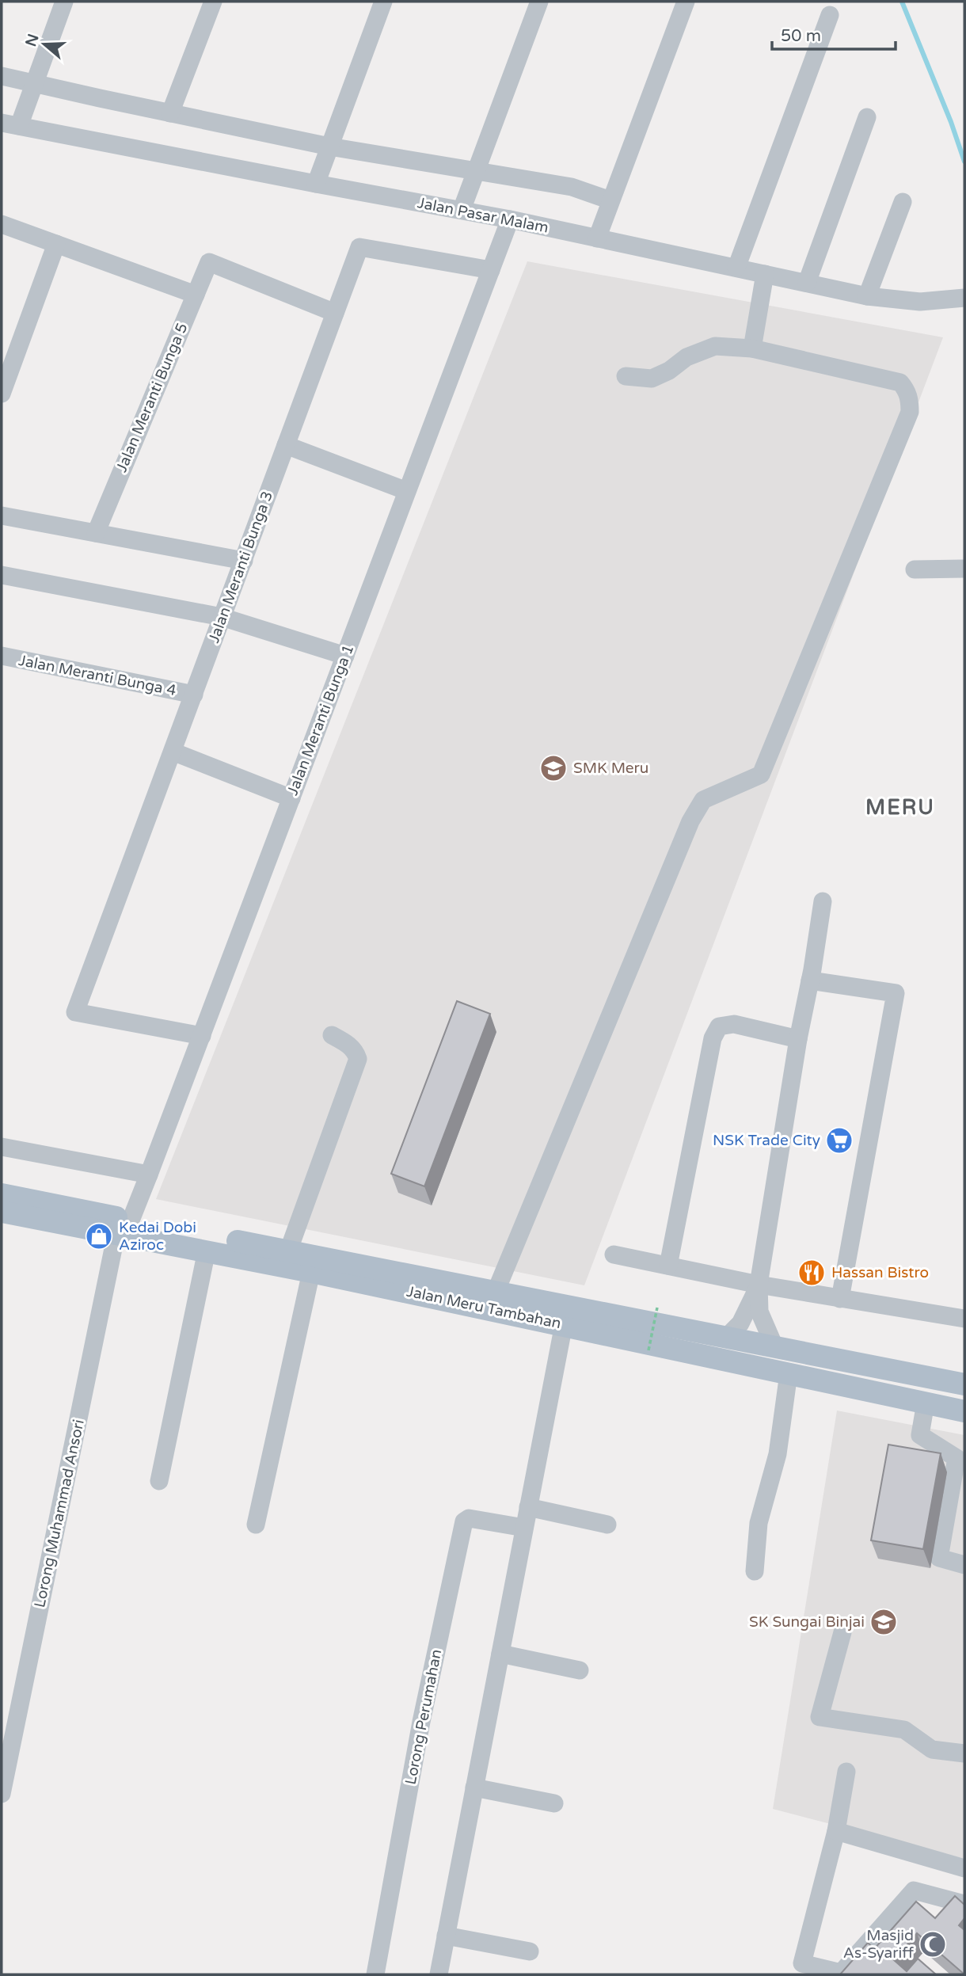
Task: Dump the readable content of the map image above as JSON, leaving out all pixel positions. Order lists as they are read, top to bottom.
{
  "streets": {
    "main road": ["Jalan Meru Tambahan"],
    "street": [
      "Jalan Pasar Malam",
      "Jalan Meranti Bunga 5",
      "Jalan Meranti Bunga 3",
      "Jalan Meranti Bunga 4",
      "Jalan Meranti Bunga 1",
      "Lorong Muhammad Ansori",
      "Lorong Perumahan"
    ]
  },
  "crossings": [
    ["Jalan Pasar Malam", "Jalan Meranti Bunga 1"],
    ["Jalan Meranti Bunga 5", "Jalan Meranti Bunga 3"],
    ["Jalan Meranti Bunga 3", "Jalan Meranti Bunga 4"],
    ["Jalan Meranti Bunga 3", "Jalan Meranti Bunga 1"],
    ["Jalan Meranti Bunga 1", "Jalan Meru Tambahan"],
    ["Jalan Meranti Bunga 1", "Lorong Muhammad Ansori"],
    ["Jalan Meru Tambahan", "Lorong Muhammad Ansori"]
  ],
  "districts": ["MERU"],
  "places": {
    "school or university": ["SMK Meru", "SK Sungai Binjai"],
    "supermarket": ["NSK Trade City"],
    "shop": ["Kedai Dobi Aziroc"],
    "restaurant": ["Hassan Bistro"],
    "mosque": ["Masjid As-Syariff"]
  },
  "scale_bar": "50 m",
  "north": "left"
}
